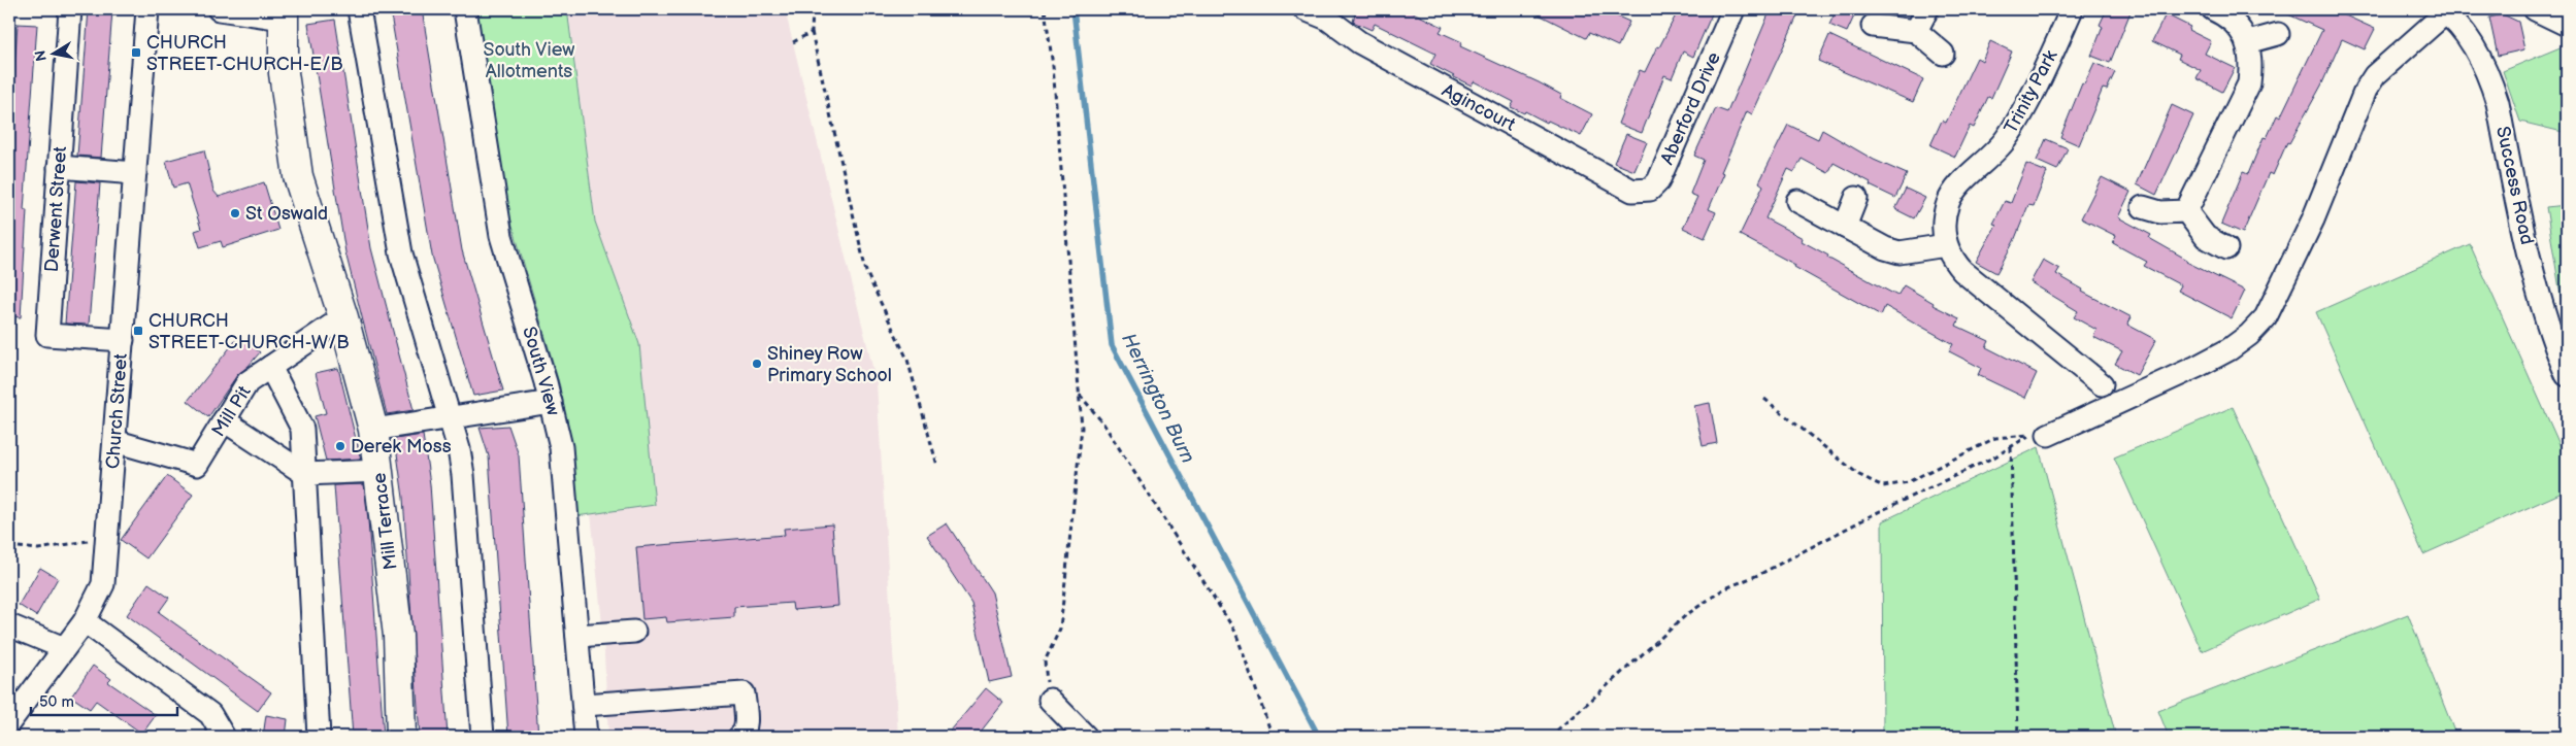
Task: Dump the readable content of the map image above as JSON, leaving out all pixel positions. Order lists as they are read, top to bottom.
{
  "streets": {
    "main road": ["Mill Terrace"],
    "street": [
      "Trinity Park",
      "Agincourt",
      "Aberford Drive",
      "Success Road",
      "Derwent Street",
      "South View",
      "Church Street",
      "Mill Pit"
    ]
  },
  "crossings": [
    ["Agincourt", "Aberford Drive"],
    ["Derwent Street", "Church Street"],
    ["Church Street", "Mill Pit"],
    ["Mill Pit", "Mill Terrace"]
  ],
  "water": ["Herrington Burn"],
  "parks": ["South View Allotments"],
  "places": {
    "transit": ["CHURCH STREET-CHURCH-E/B", "CHURCH STREET-CHURCH-W/B"],
    "other": ["St Oswald", "Shiney Row Primary School", "Derek Moss"]
  },
  "scale_bar": "50 m",
  "north": "left"
}
